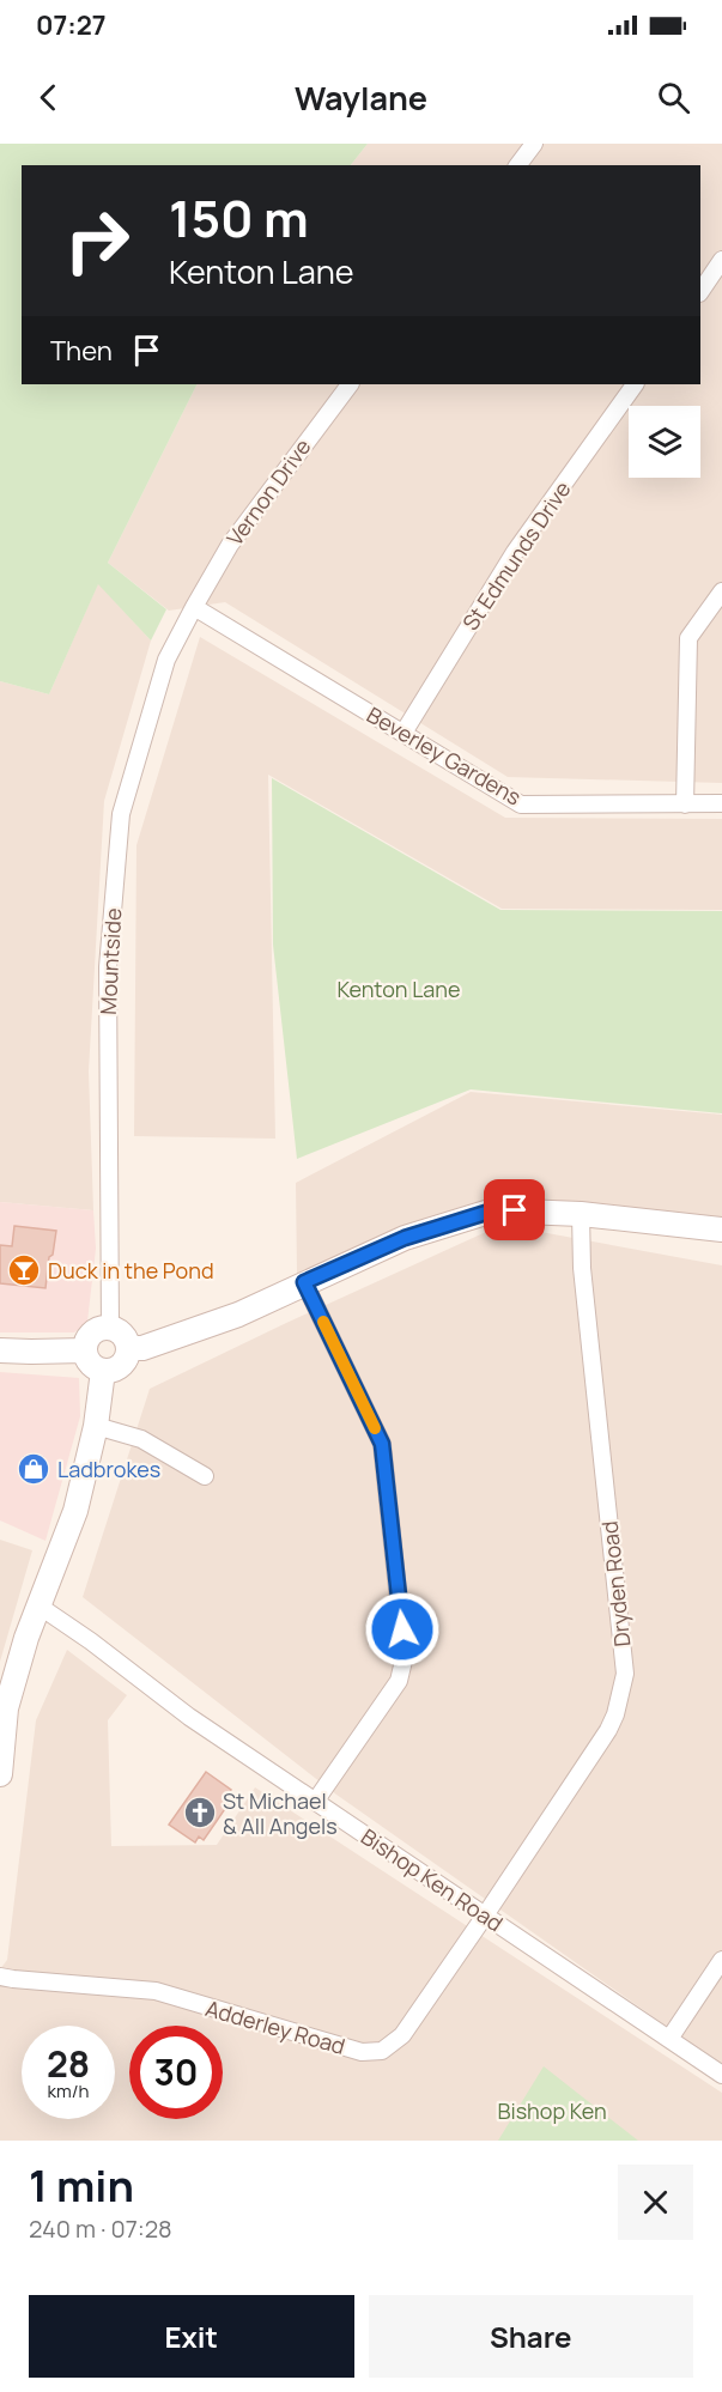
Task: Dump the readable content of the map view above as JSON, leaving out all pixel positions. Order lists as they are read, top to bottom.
{
  "streets": {
    "street": [
      "Vernon Drive",
      "St Edmunds Drive",
      "Beverley Gardens",
      "Mountside",
      "Dryden Road",
      "Bishop Ken Road",
      "Adderley Road"
    ]
  },
  "crossings": [
    ["Vernon Drive", "Beverley Gardens"],
    ["Vernon Drive", "Mountside"],
    ["St Edmunds Drive", "Beverley Gardens"],
    ["Beverley Gardens", "Mountside"],
    ["Dryden Road", "Bishop Ken Road"],
    ["Dryden Road", "Adderley Road"],
    ["Bishop Ken Road", "Adderley Road"]
  ],
  "parks": ["Kenton Lane", "Bishop Ken"],
  "places": {
    "bar": ["Duck in the Pond"],
    "shop": ["Ladbrokes"],
    "church": ["St Michael & All Angels"]
  },
  "page": {
    "status": "07:27",
    "header": "Waylane",
    "turn": ["150 m", "Kenton Lane"],
    "then": "Then",
    "speed": "28 km/h",
    "limit": "30",
    "heading": ["1 min", "240 m · 07:28"],
    "buttons": ["Exit", "Share"]
  }
}
